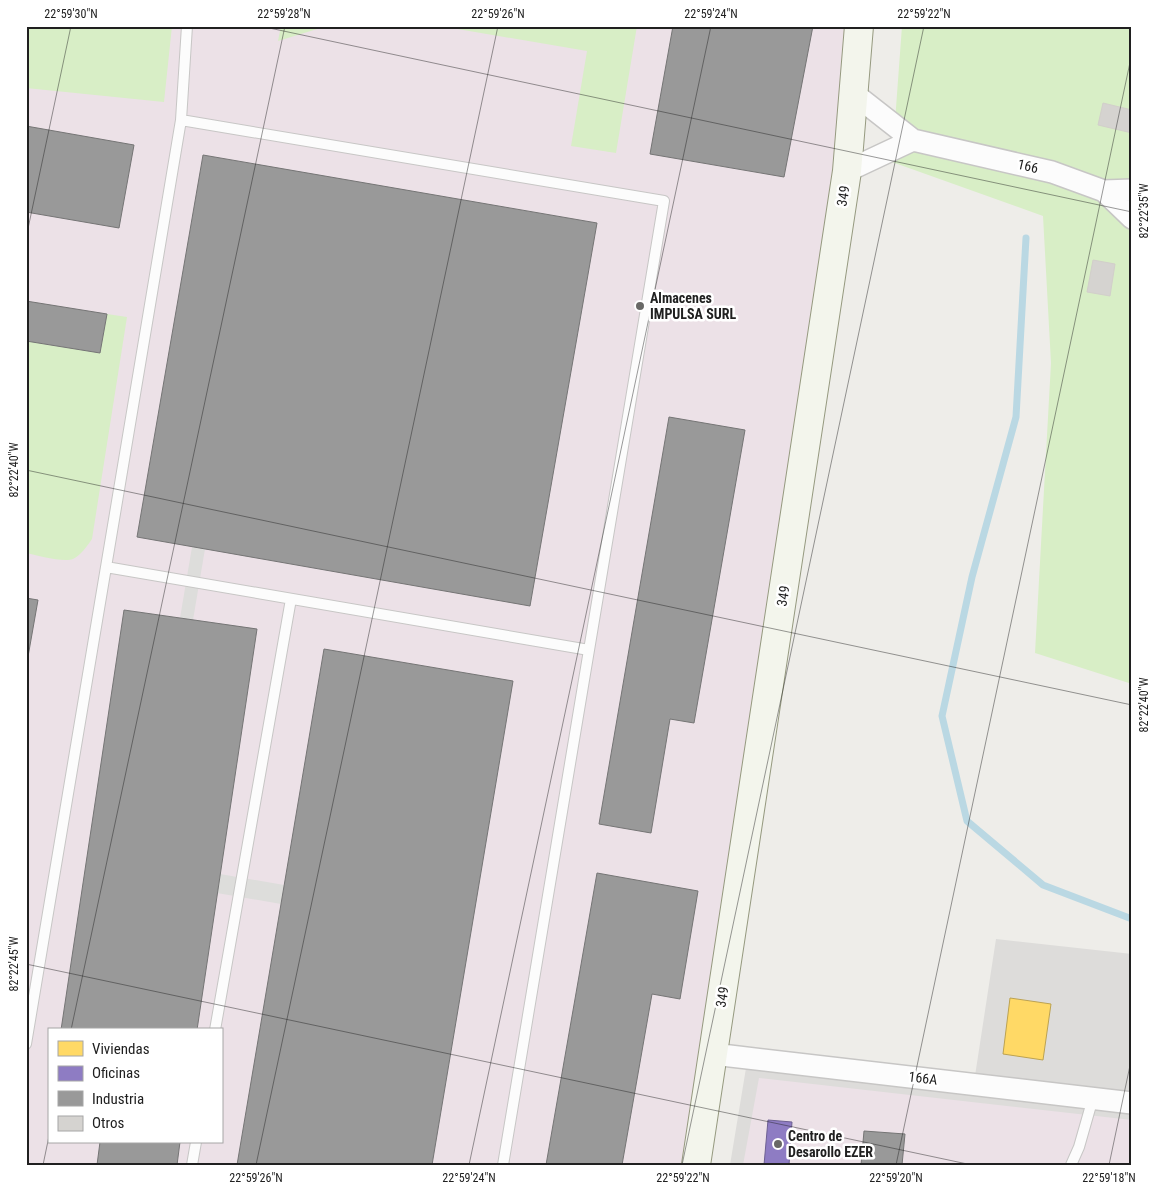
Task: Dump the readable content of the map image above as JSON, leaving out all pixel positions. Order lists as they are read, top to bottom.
{
  "streets": {
    "street": ["166", "349", "166A"]
  },
  "crossings": [
    ["166", "349"],
    ["349", "166A"]
  ],
  "places": ["Almacenes IMPULSA SURL", "Centro de Desarollo EZER"],
  "legend": [
    "Viviendas",
    "Oficinas",
    "Industria",
    "Otros"
  ],
  "coordinates": [
    "22°59'30\"N",
    "22°59'28\"N",
    "22°59'26\"N",
    "22°59'24\"N",
    "22°59'22\"N",
    "82°22'35\"W",
    "82°22'40\"W",
    "82°22'45\"W",
    "22°59'20\"N",
    "22°59'18\"N"
  ]
}
